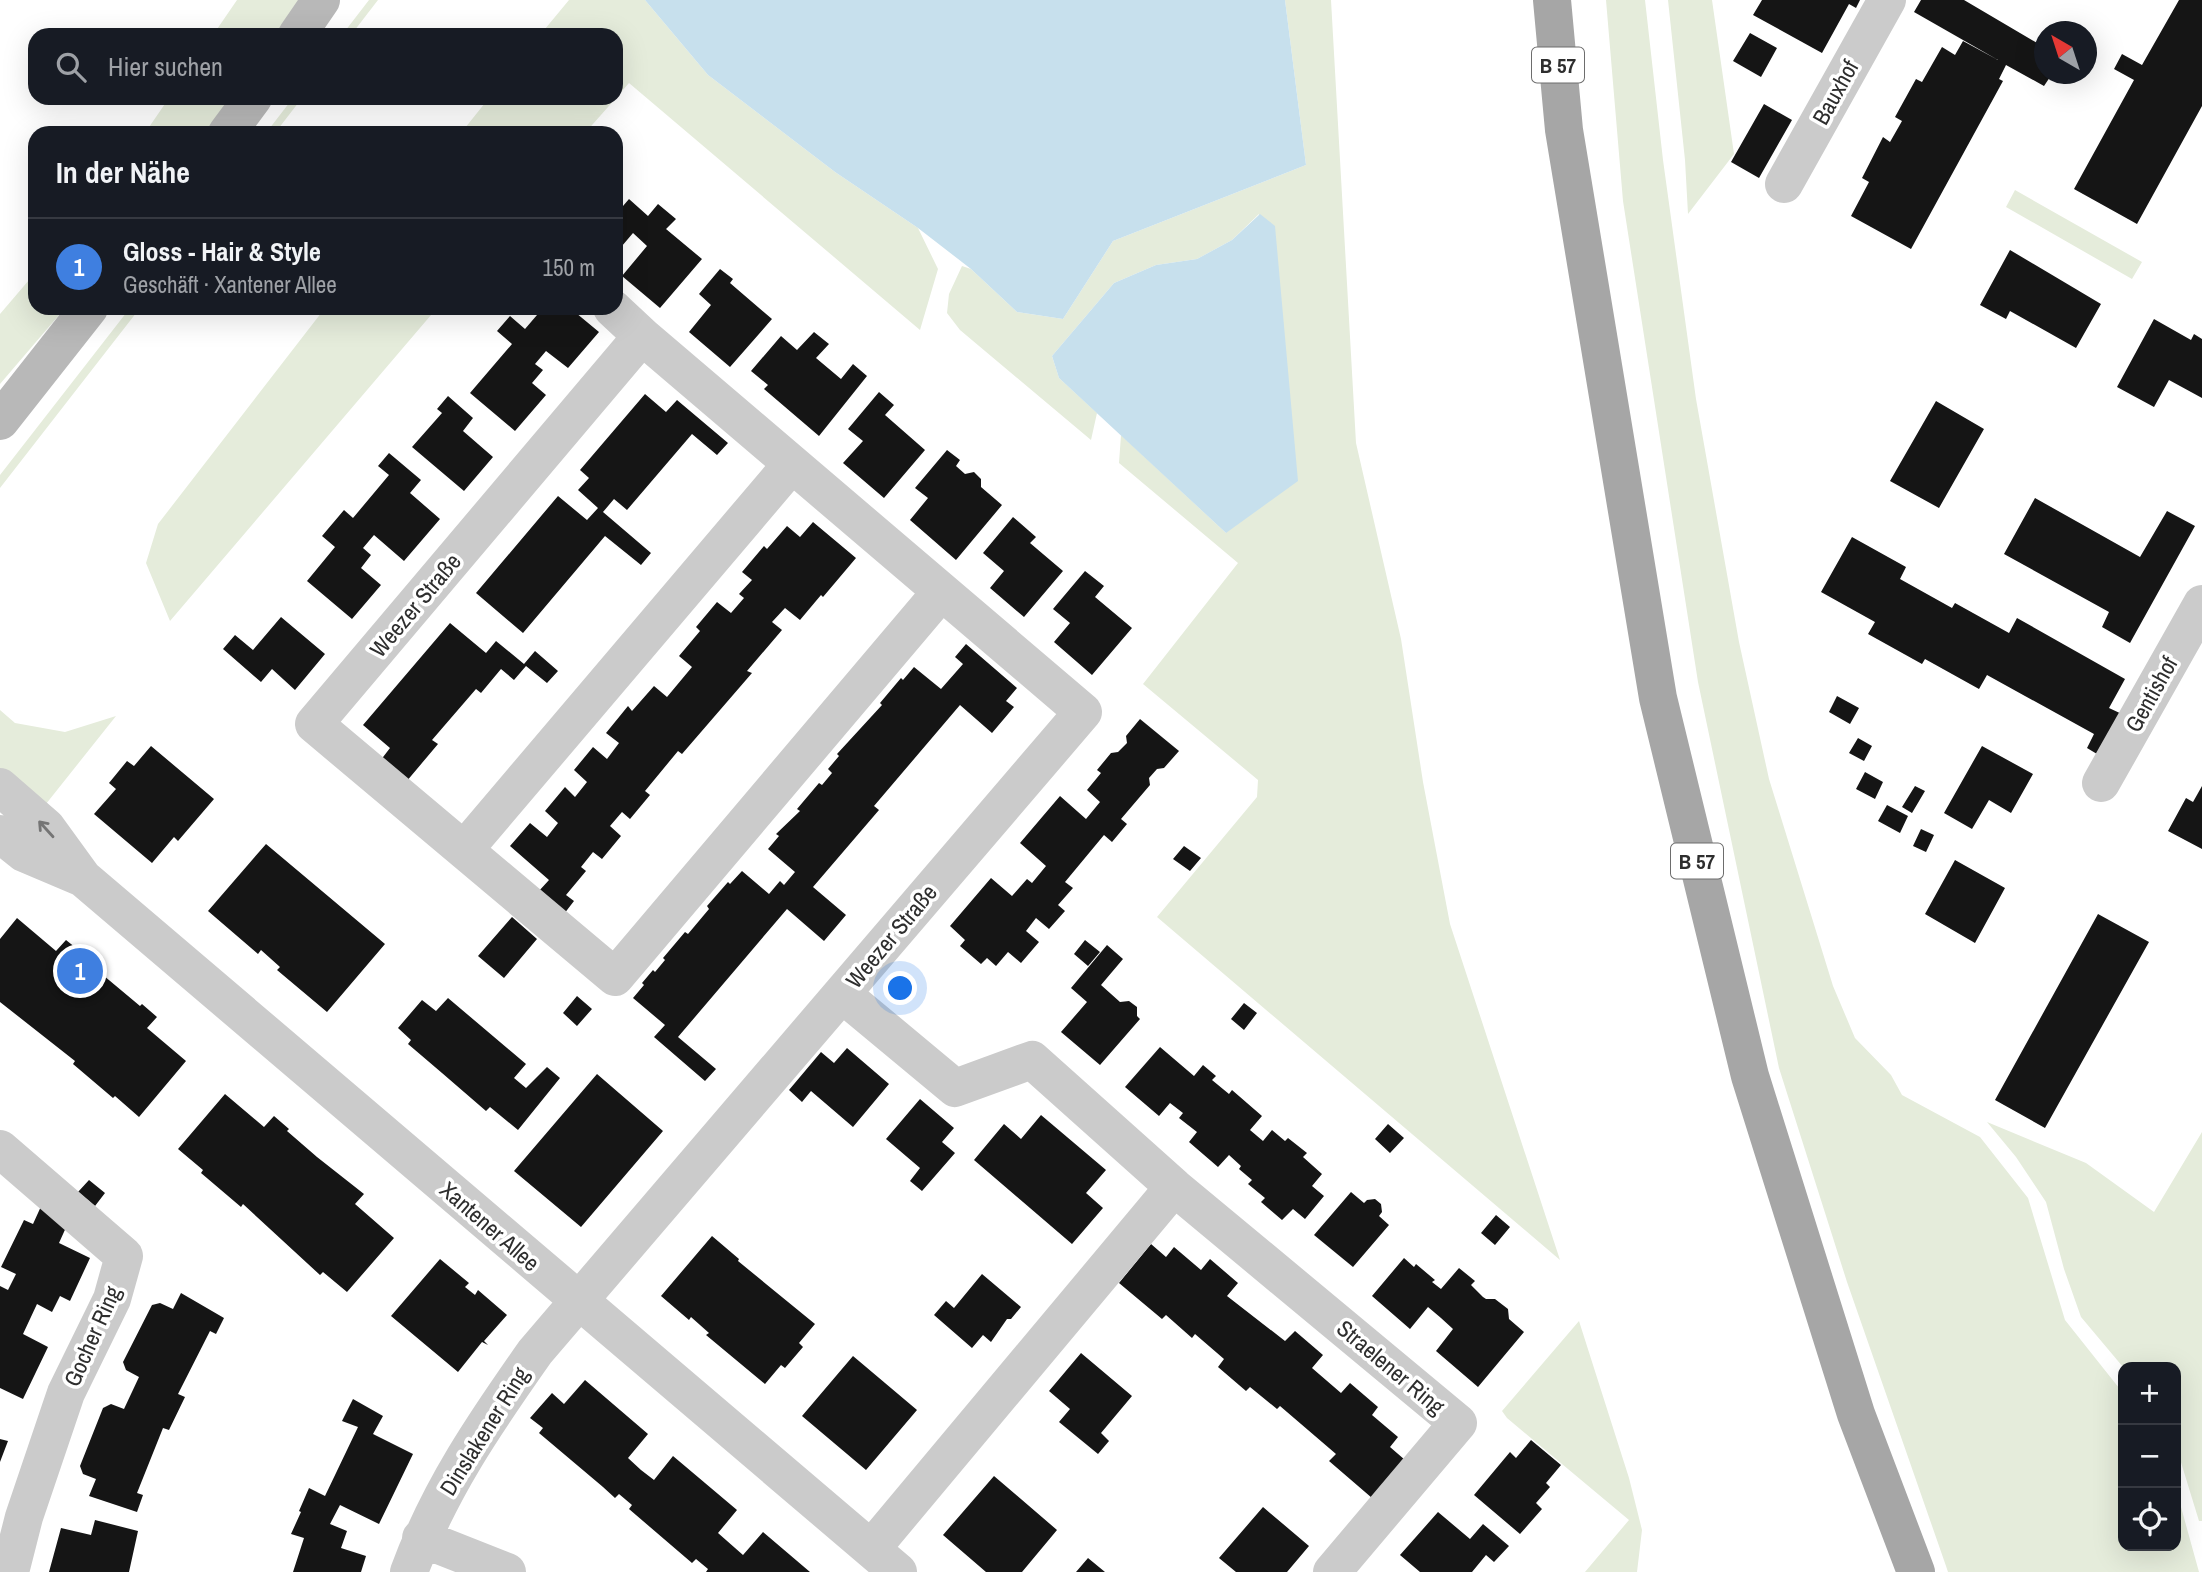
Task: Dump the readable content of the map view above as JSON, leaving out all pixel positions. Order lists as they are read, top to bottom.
{
  "streets": {
    "main road": ["B 57"],
    "street": [
      "Bauxhof",
      "Weezer Straße",
      "Gentishof",
      "Xantener Allee",
      "Gocher Ring",
      "Straelener Ring",
      "Dinslakener Ring"
    ]
  },
  "crossings": [
    ["Weezer Straße", "Xantener Allee"],
    ["Weezer Straße", "Straelener Ring"],
    ["Weezer Straße", "Dinslakener Ring"],
    ["Xantener Allee", "Dinslakener Ring"]
  ],
  "north": "top left",
  "page": {
    "search": "Hier suchen",
    "heading": "In der Nähe",
    "list": [
      {
        "mark": "1",
        "name": "Gloss - Hair & Style",
        "note": "Geschäft · Xantener Allee",
        "value": "150 m"
      }
    ],
    "pins": "1",
    "map_buttons": ["+", "−"]
  }
}
